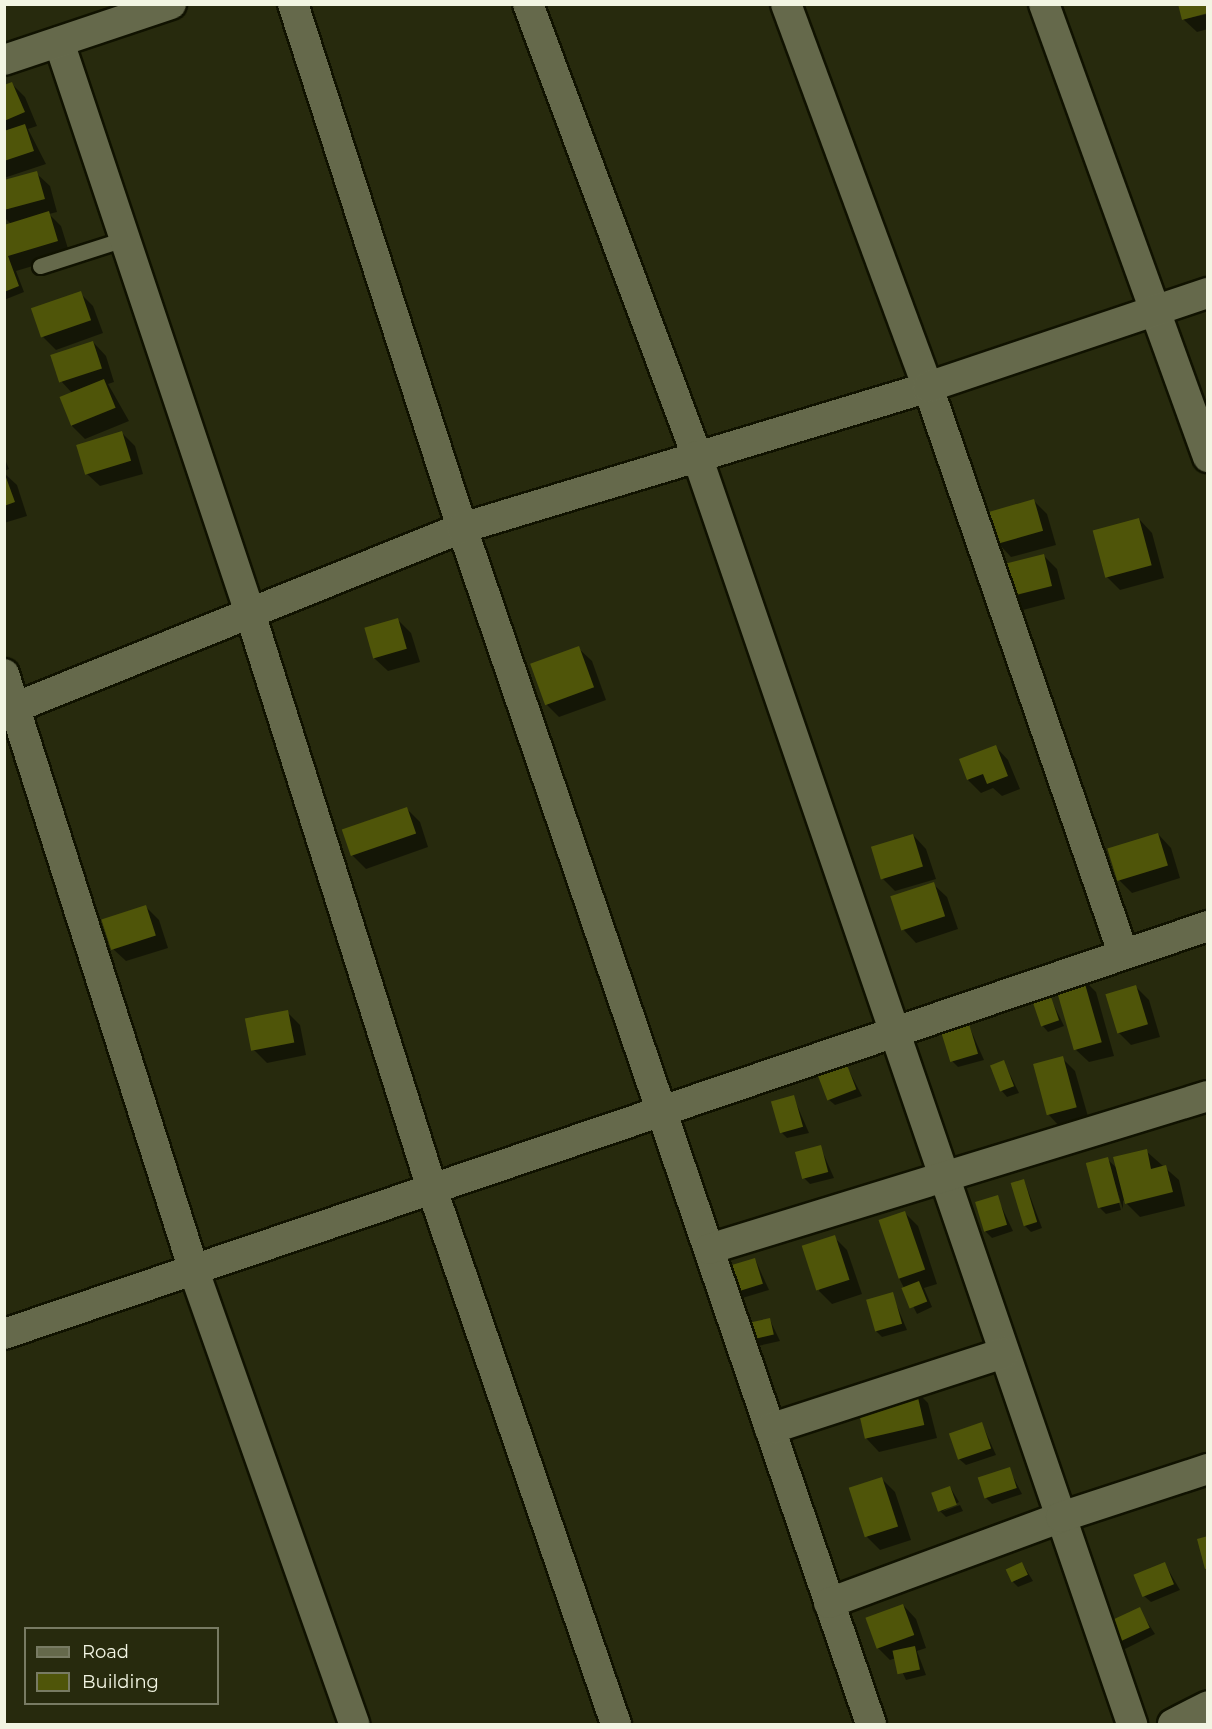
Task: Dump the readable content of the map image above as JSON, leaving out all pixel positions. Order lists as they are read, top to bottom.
{
  "legend": ["Road", "Building"]
}
